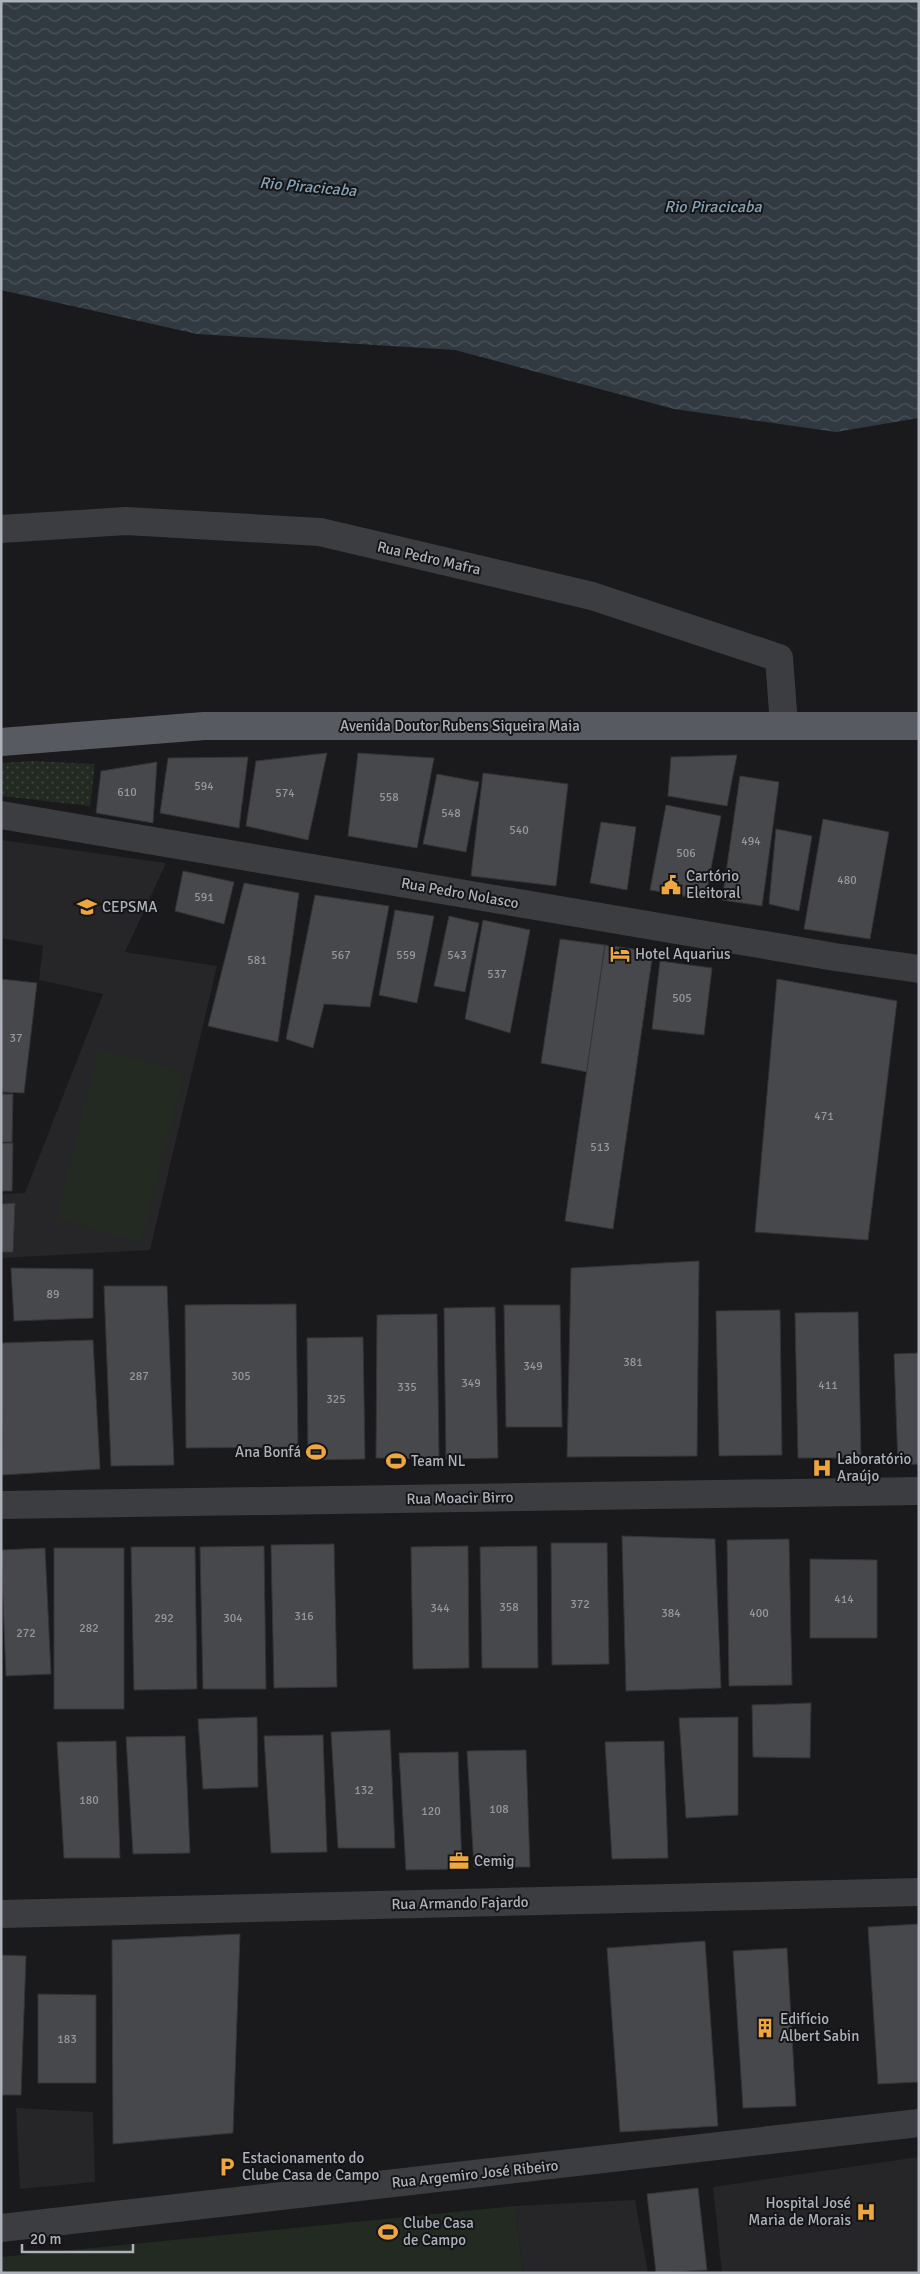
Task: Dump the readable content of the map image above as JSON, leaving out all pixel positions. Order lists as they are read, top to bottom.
{
  "streets": {
    "main road": ["Avenida Doutor Rubens Siqueira Maia"],
    "street": [
      "Rua Pedro Mafra",
      "Rua Pedro Nolasco",
      "Rua Moacir Birro",
      "Rua Armando Fajardo",
      "Rua Argemiro José Ribeiro"
    ]
  },
  "crossings": [
    ["Rua Pedro Mafra", "Avenida Doutor Rubens Siqueira Maia"]
  ],
  "water": ["Rio Piracicaba"],
  "places": {
    "public building": ["Cartório Eleitoral"],
    "school or university": ["CEPSMA"],
    "hotel": ["Hotel Aquarius"],
    "sports": ["Ana Bonfá", "Team NL", "Clube Casa de Campo"],
    "hospital": ["Laboratório Araújo", "Hospital José Maria de Morais"],
    "office": ["Cemig"],
    "building": ["Edifício Albert Sabin"],
    "parking": ["Estacionamento do Clube Casa de Campo"]
  },
  "house_numbers": [
    "594",
    "610",
    "574",
    "558",
    "548",
    "540",
    "494",
    "506",
    "480",
    "591",
    "567",
    "559",
    "543",
    "581",
    "537",
    "505",
    "37",
    "471",
    "513",
    "89",
    "381",
    "349",
    "287",
    "305",
    "349",
    "411",
    "335",
    "325",
    "414",
    "372",
    "358",
    "344",
    "384",
    "400",
    "316",
    "292",
    "304",
    "282",
    "272",
    "132",
    "180",
    "108",
    "120",
    "183"
  ],
  "scale_bar": "20 m"
}
